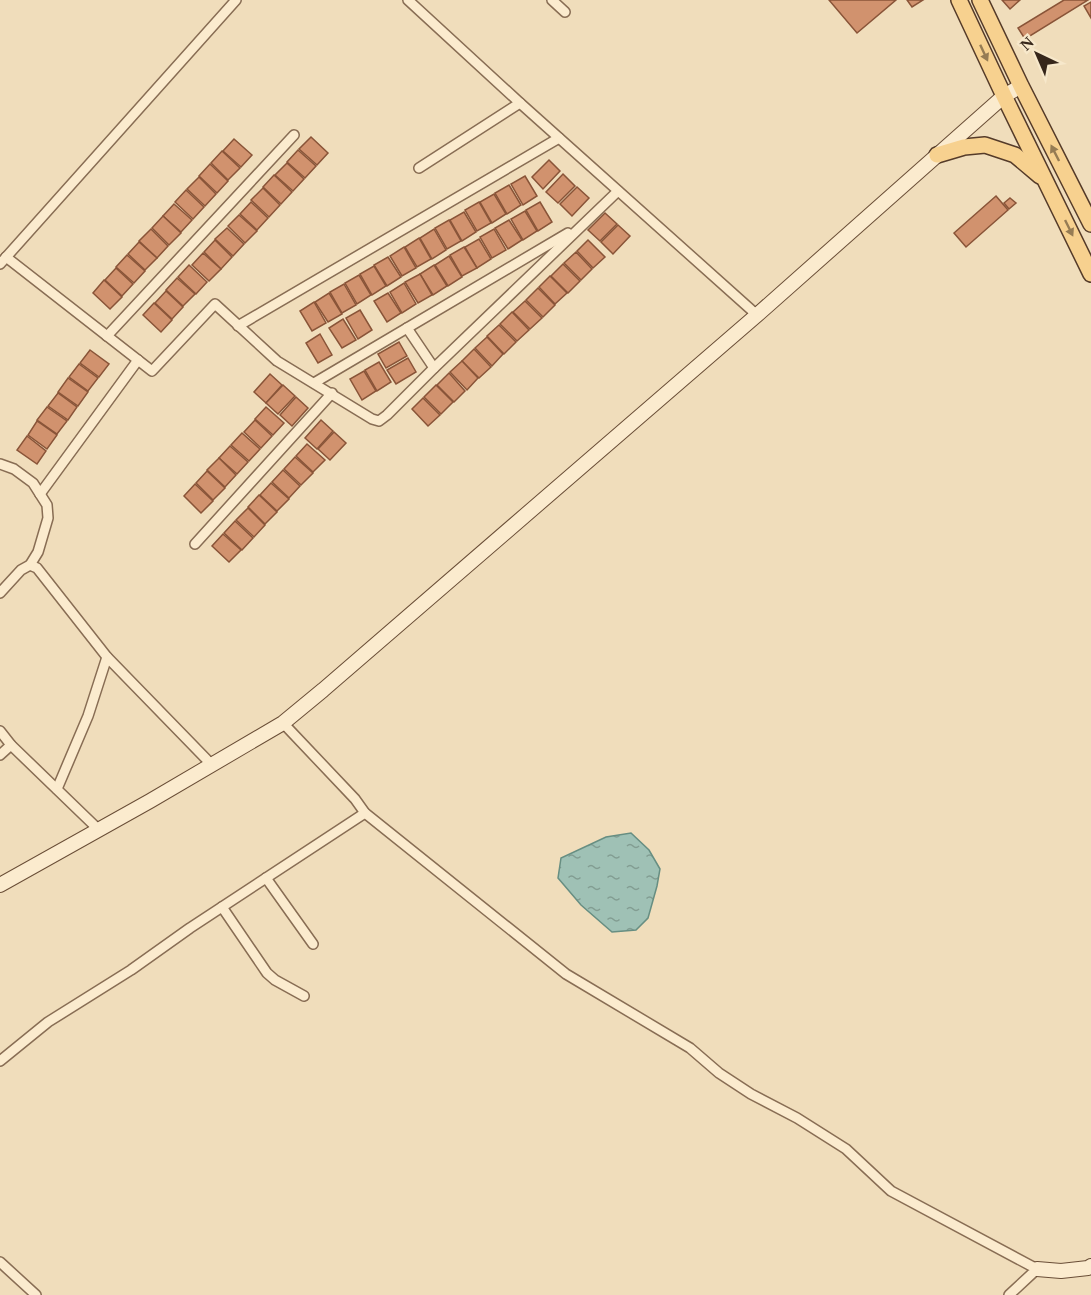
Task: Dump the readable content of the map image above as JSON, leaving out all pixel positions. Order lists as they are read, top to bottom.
{
  "north": "top left"
}
